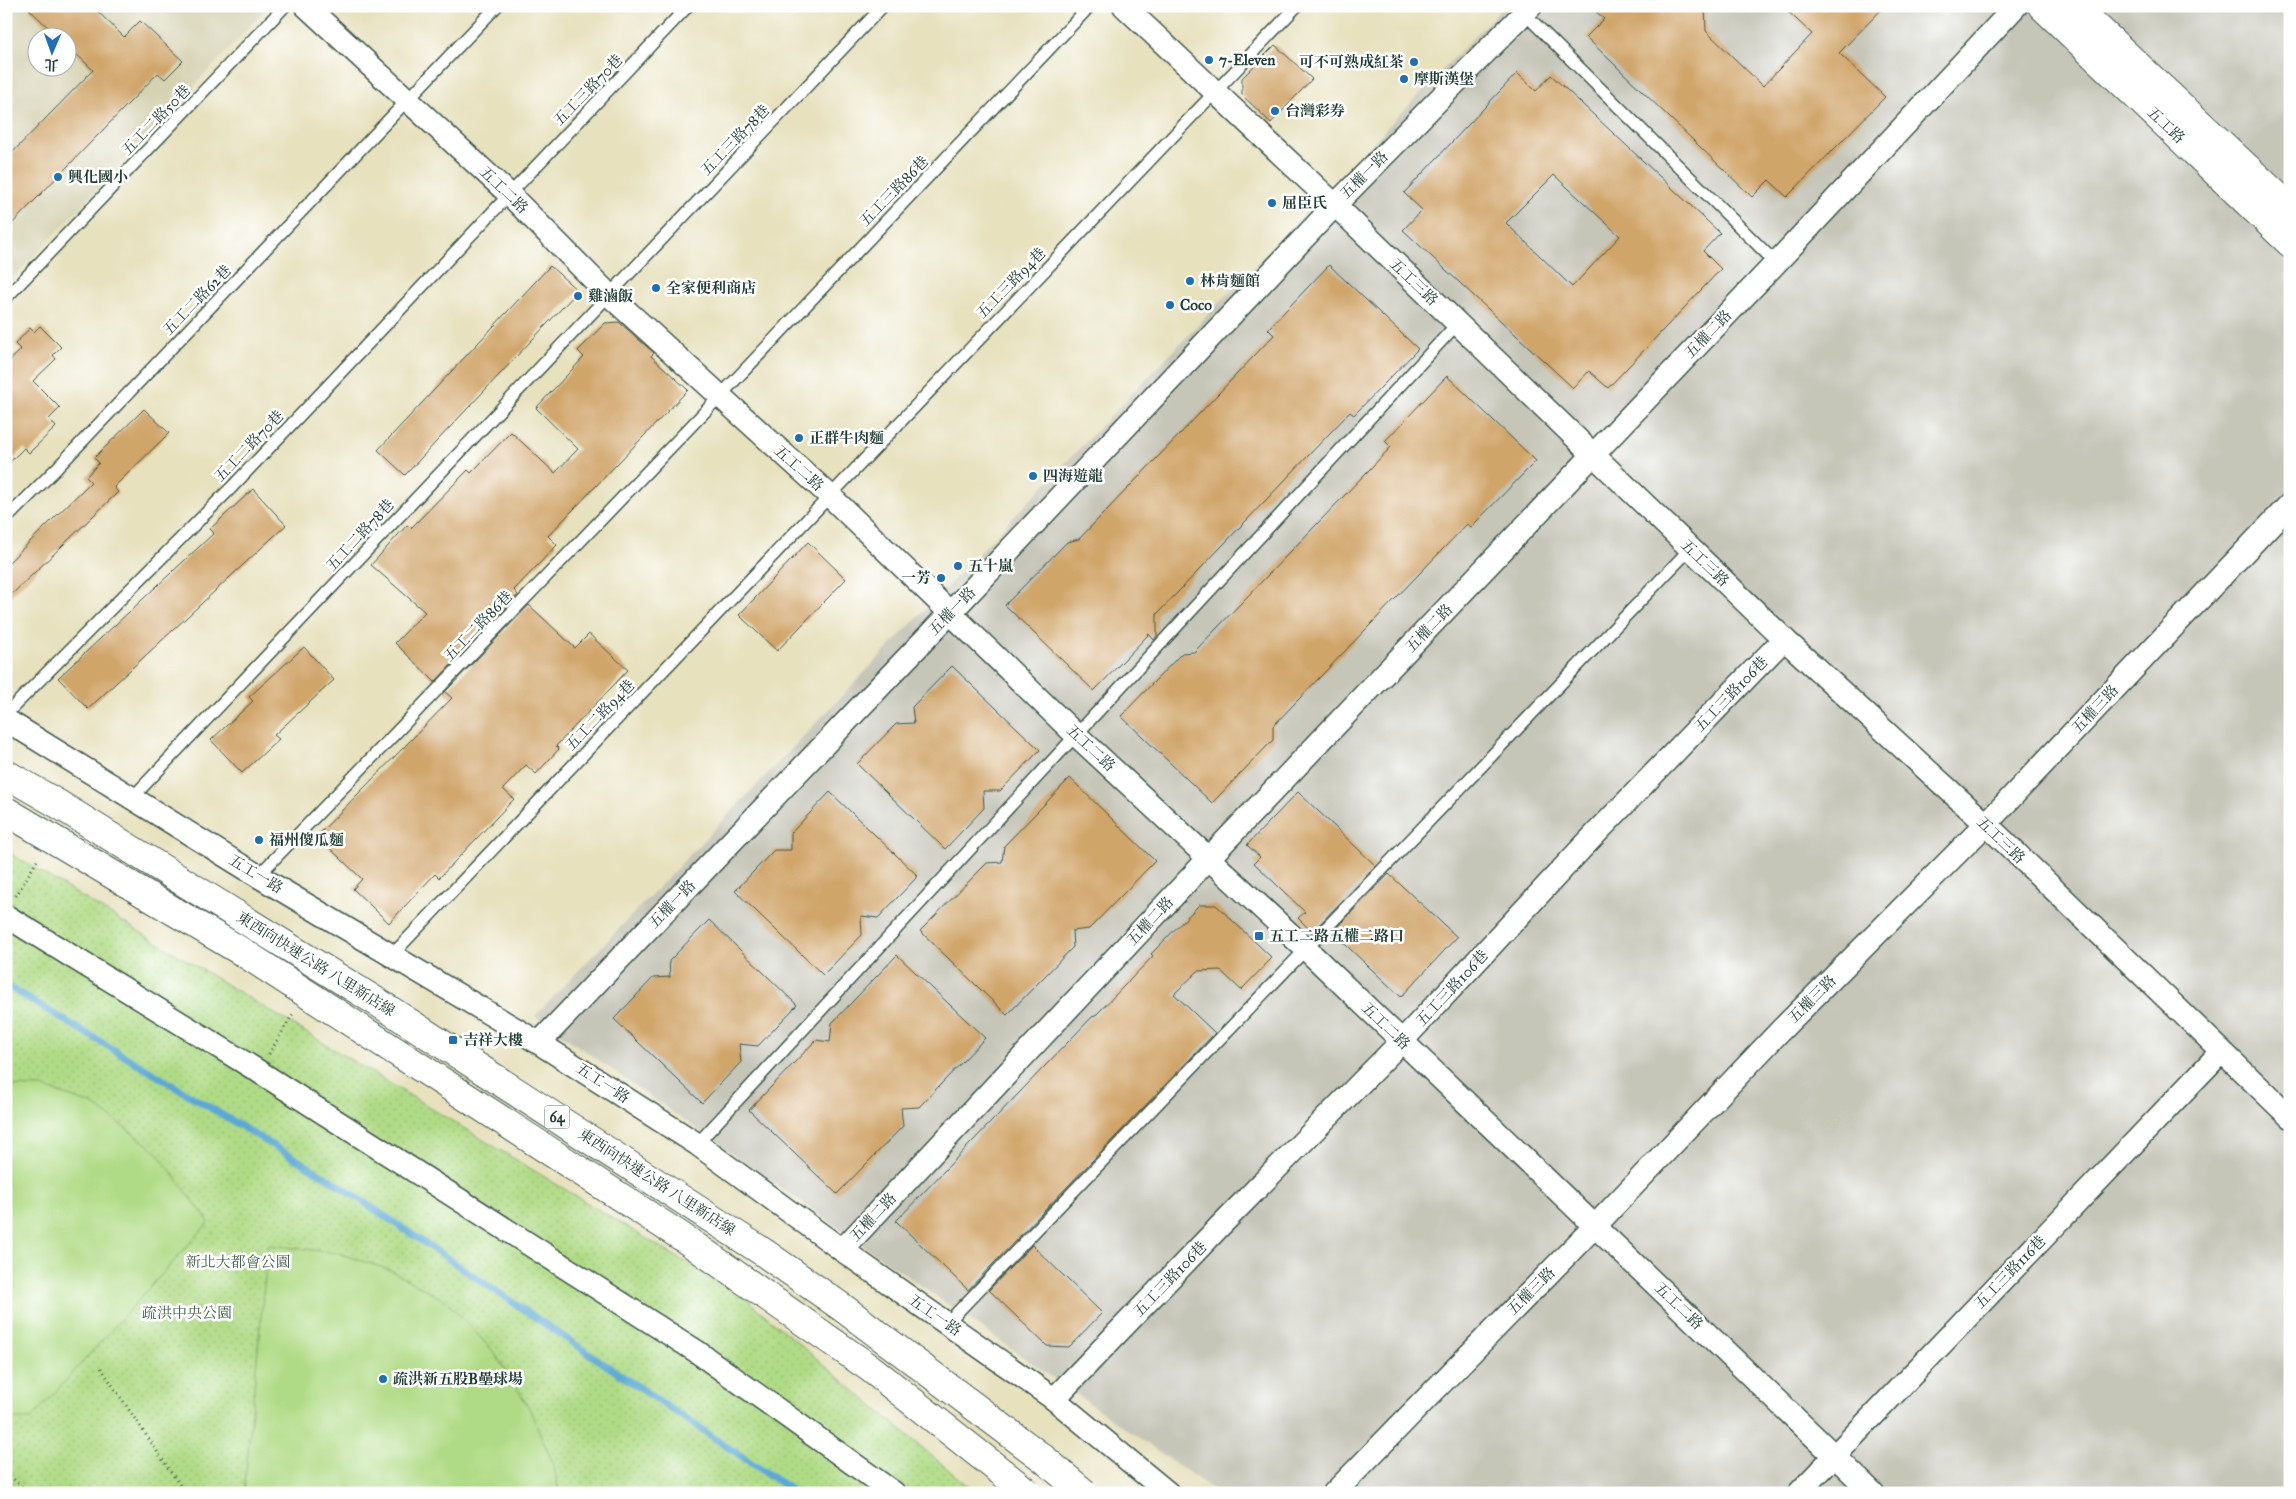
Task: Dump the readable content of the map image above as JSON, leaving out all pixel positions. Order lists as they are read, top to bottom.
{
  "streets": {
    "main road": ["五工路", "東西向快速公路 八里新店線", "64"],
    "street": [
      "五權一路",
      "五工二路",
      "五工三路",
      "五權二路",
      "五工三路106巷",
      "五權三路",
      "五工一路",
      "五工三路116巷"
    ],
    "lane": [
      "五工三路70巷",
      "五工二路50巷",
      "五工三路78巷",
      "五工三路86巷",
      "五工三路94巷",
      "五工二路62巷",
      "五工二路70巷",
      "五工二路78巷",
      "五工二路86巷",
      "五工二路94巷"
    ]
  },
  "crossings": [
    ["五工三路70巷", "五工二路"],
    ["五工三路70巷", "五工二路70巷"],
    ["五工三路78巷", "五工二路"],
    ["五工三路78巷", "五工二路78巷"],
    ["五權一路", "五工二路"],
    ["五權一路", "五工三路"],
    ["五權一路", "五工一路"],
    ["五工二路", "五工三路86巷"],
    ["五工二路", "五工三路94巷"],
    ["五工二路", "五工二路62巷"],
    ["五工二路", "五權二路"],
    ["五工二路", "五工二路70巷"],
    ["五工二路", "五工二路78巷"],
    ["五工二路", "五工二路86巷"],
    ["五工二路", "五工三路106巷"],
    ["五工二路", "五權三路"],
    ["五工二路", "五工二路94巷"],
    ["五工二路", "五工三路116巷"],
    ["五工三路86巷", "五工二路86巷"],
    ["五工三路", "五工三路94巷"],
    ["五工三路", "五權二路"],
    ["五工三路", "五工三路106巷"],
    ["五工三路", "五權三路"],
    ["五工三路", "五工三路116巷"],
    ["五工三路94巷", "五工二路94巷"],
    ["五權二路", "五工一路"],
    ["五工二路78巷", "五工一路"],
    ["五工二路86巷", "五工一路"],
    ["五工三路106巷", "五工一路"],
    ["五工二路94巷", "五工一路"]
  ],
  "parks": ["新北大都會公園", "疏洪中央公園"],
  "places": {
    "other": [
      "7-Eleven",
      "可不可熟成紅茶",
      "摩斯漢堡",
      "台灣彩券",
      "興化國小",
      "屈臣氏",
      "林肯麵館",
      "全家便利商店",
      "雞滷飯",
      "Coco",
      "正群牛肉麵",
      "四海遊龍",
      "五十嵐",
      "一芳",
      "福州傻瓜麵",
      "疏洪新五股B壘球場"
    ],
    "transit": ["五工二路五權二路口", "吉祥大樓"]
  },
  "north": "bottom"
}
